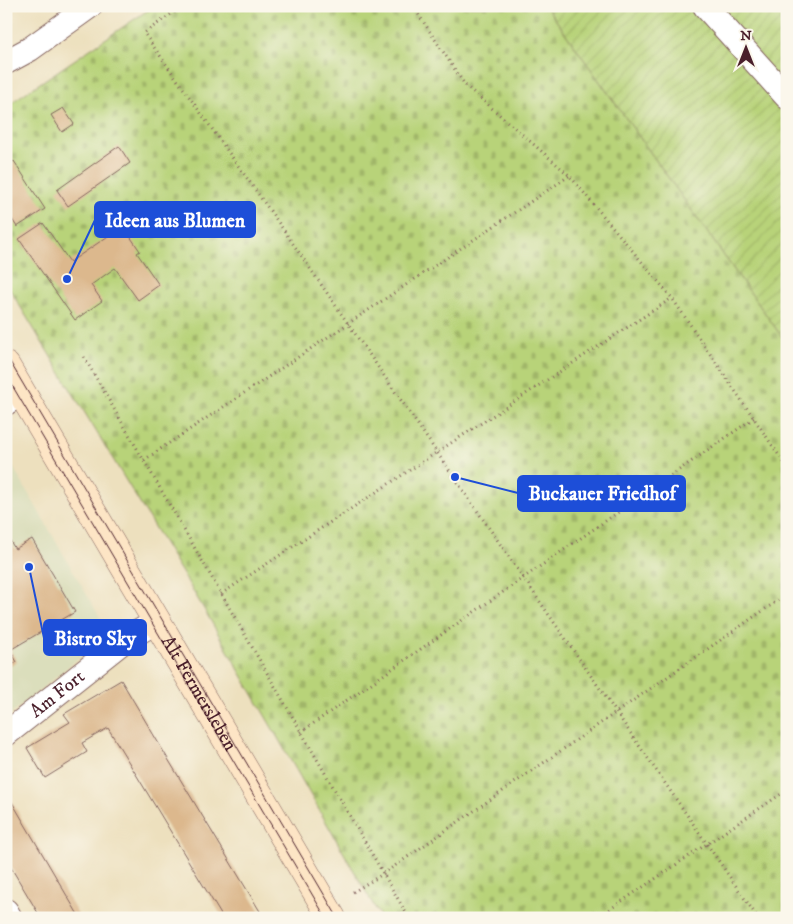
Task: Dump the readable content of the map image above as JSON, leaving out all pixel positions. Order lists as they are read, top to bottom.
{
  "streets": {
    "main road": ["Alt Fermersleben"],
    "street": ["Am Fort"]
  },
  "crossings": [
    ["Alt Fermersleben", "Am Fort"]
  ],
  "places": ["Ideen aus Blumen", "Buckauer Friedhof", "Bistro Sky"],
  "north": "top"
}
